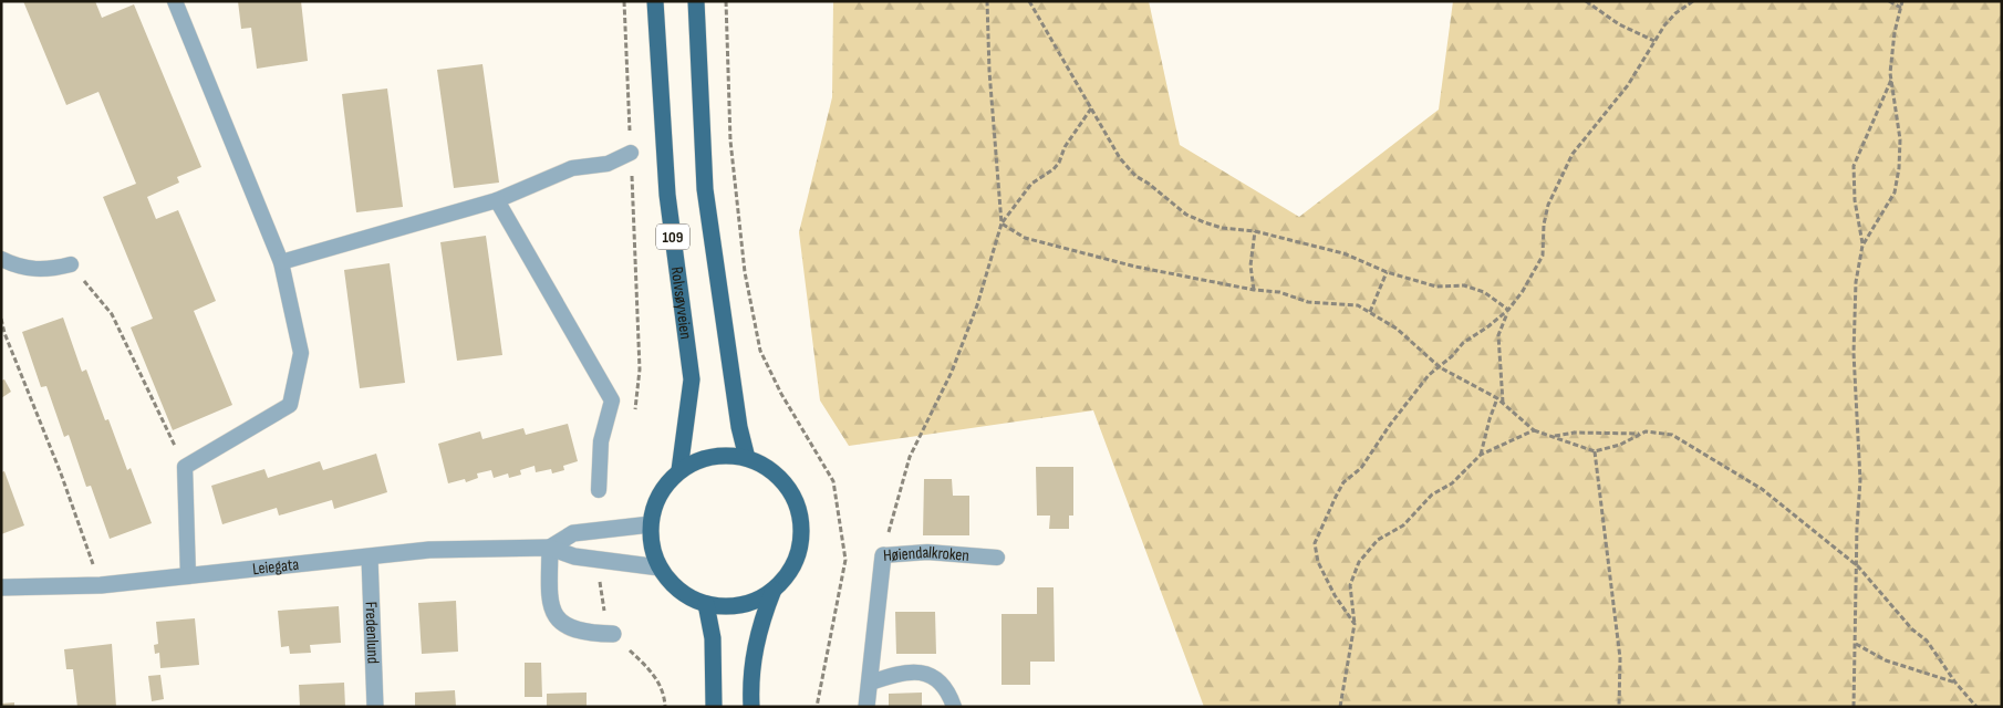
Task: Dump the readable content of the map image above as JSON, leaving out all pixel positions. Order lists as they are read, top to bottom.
{
  "streets": {
    "main road": ["109", "Rolvsøyveien"],
    "street": ["Høiendalkroken", "Leiegata", "Fredenlund"]
  },
  "crossings": [
    ["109", "Rolvsøyveien"],
    ["109", "Leiegata"],
    ["Rolvsøyveien", "Leiegata"],
    ["Leiegata", "Fredenlund"]
  ]
}
